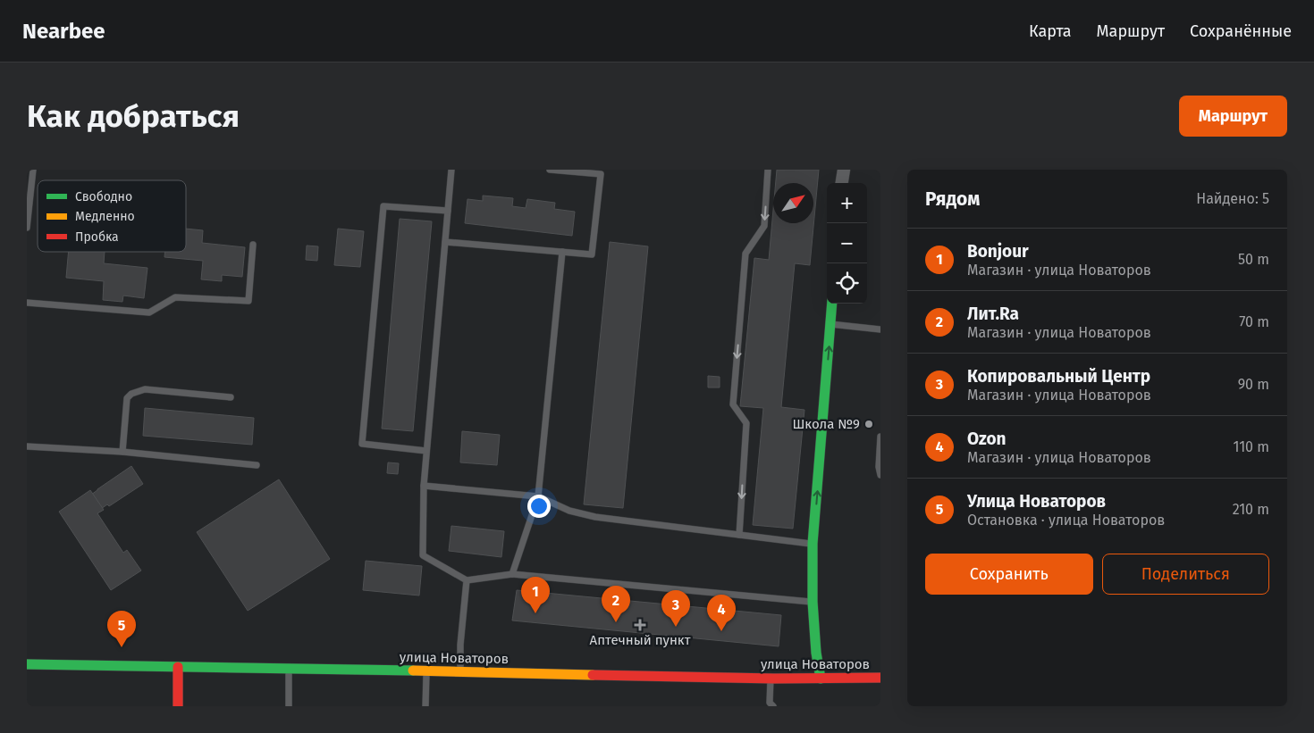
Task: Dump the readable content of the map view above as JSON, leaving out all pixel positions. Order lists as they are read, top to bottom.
{
  "streets": {
    "street": ["улица Новаторов"]
  },
  "places": {
    "other": ["Школа №9"],
    "health": ["Аптечный пункт"]
  },
  "legend": ["Свободно", "Медленно", "Пробка"],
  "north": "top right",
  "page": {
    "header": "Nearbee",
    "nav": ["Карта", "Маршрут", "Сохранённые"],
    "buttons": [
      "Маршрут",
      ["Сохранить", "Поделиться"]
    ],
    "title": "Как добраться",
    "heading": ["Рядом", "Найдено: 5"],
    "map_buttons": ["+", "−"],
    "list": [
      {
        "mark": "1",
        "name": "Bonjour",
        "note": "Магазин · улица Новаторов",
        "value": "50 m"
      },
      {
        "mark": "2",
        "name": "Лит.Ra",
        "note": "Магазин · улица Новаторов",
        "value": "70 m"
      },
      {
        "mark": "3",
        "name": "Копировальный Центр",
        "note": "Магазин · улица Новаторов",
        "value": "90 m"
      },
      {
        "mark": "4",
        "name": "Ozon",
        "note": "Магазин · улица Новаторов",
        "value": "110 m"
      },
      {
        "mark": "5",
        "name": "Улица Новаторов",
        "note": "Остановка · улица Новаторов",
        "value": "210 m"
      }
    ],
    "pins": [
      "1",
      "2",
      "3",
      "4",
      "5"
    ]
  }
}
